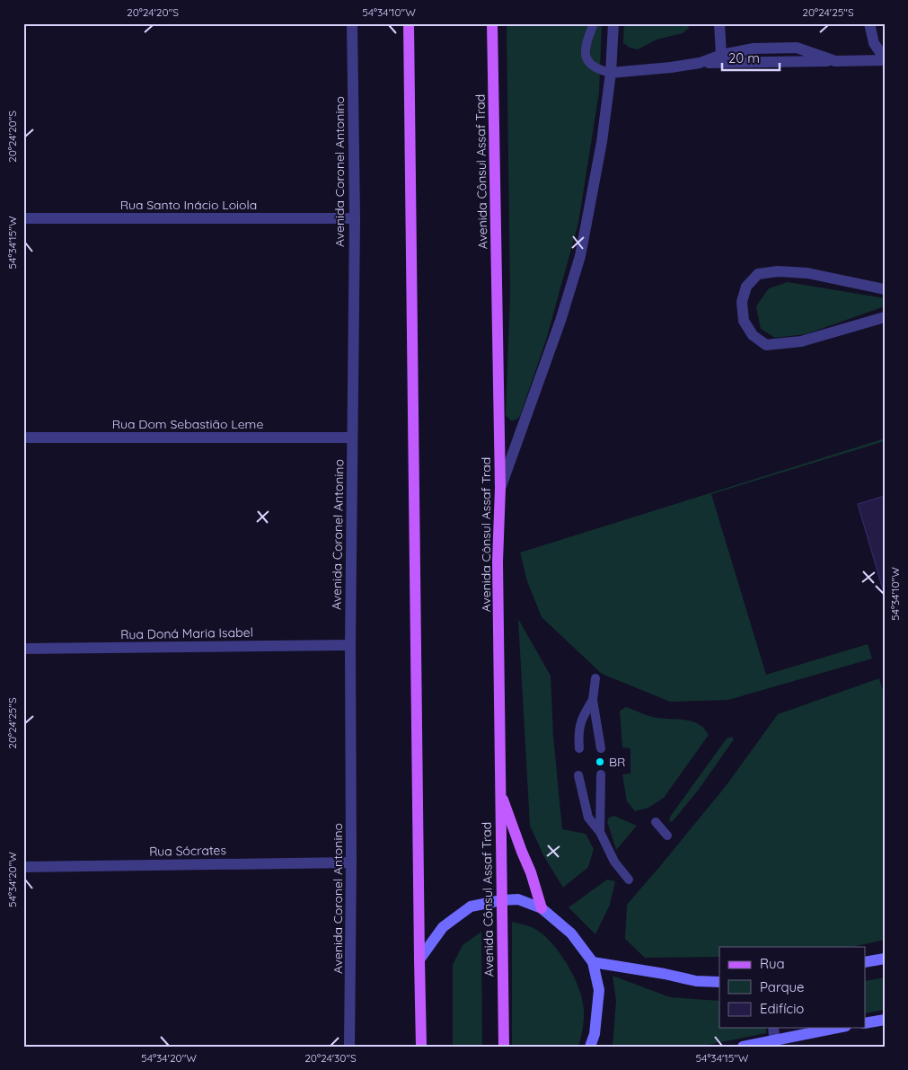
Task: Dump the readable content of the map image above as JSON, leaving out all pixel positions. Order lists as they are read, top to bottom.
{
  "streets": {
    "main road": ["Avenida Cônsul Assaf Trad"],
    "street": [
      "Avenida Coronel Antonino",
      "Rua Santo Inácio Loiola",
      "Rua Dom Sebastião Leme",
      "Rua Doná Maria Isabel",
      "Rua Sócrates"
    ]
  },
  "crossings": [
    ["Avenida Coronel Antonino", "Rua Santo Inácio Loiola"],
    ["Avenida Coronel Antonino", "Rua Dom Sebastião Leme"],
    ["Avenida Coronel Antonino", "Rua Doná Maria Isabel"],
    ["Avenida Coronel Antonino", "Rua Sócrates"]
  ],
  "places": ["BR"],
  "legend": ["Rua", "Parque", "Edifício"],
  "scale_bar": "20 m",
  "coordinates": [
    "20°24'20\"S",
    "54°34'10\"W",
    "20°24'25\"S",
    "54°34'15\"W",
    "54°34'20\"W",
    "20°24'30\"S"
  ]
}
